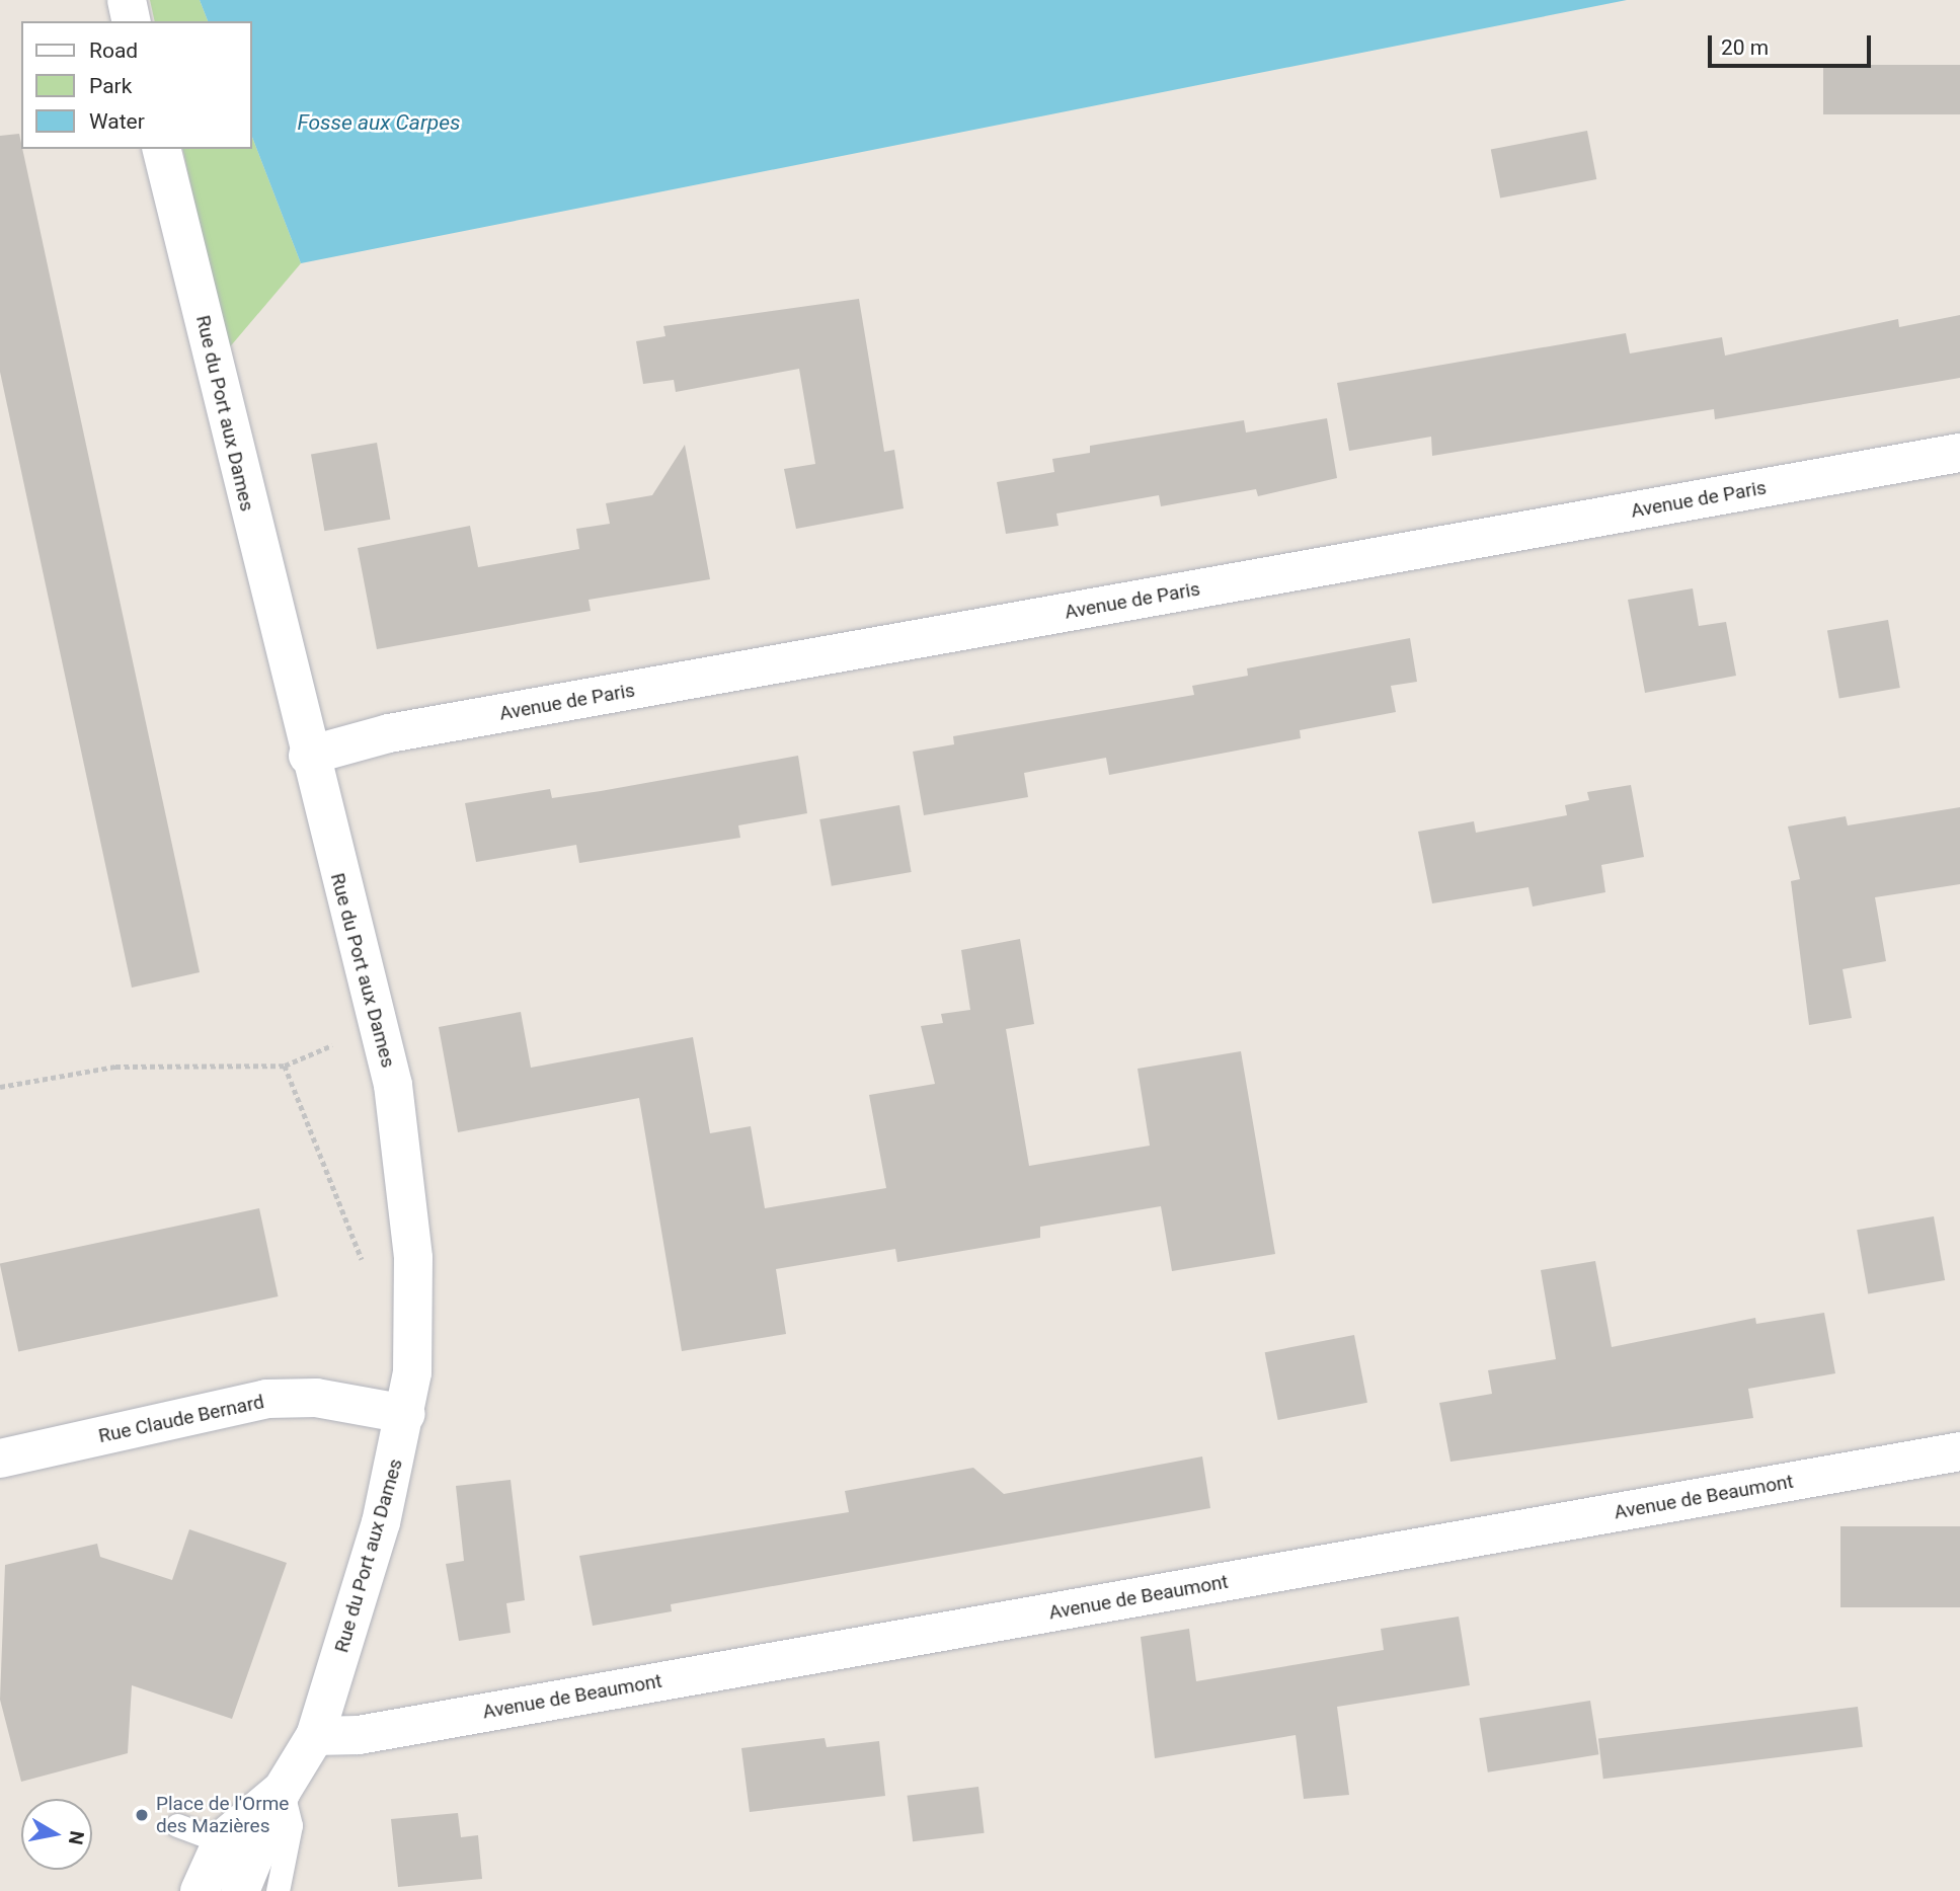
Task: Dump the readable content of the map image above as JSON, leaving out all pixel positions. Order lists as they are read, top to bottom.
{
  "streets": {
    "street": [
      "Rue du Port aux Dames",
      "Avenue de Paris",
      "Rue Claude Bernard",
      "Avenue de Beaumont"
    ]
  },
  "crossings": [
    ["Rue du Port aux Dames", "Avenue de Paris"],
    ["Rue du Port aux Dames", "Rue Claude Bernard"],
    ["Rue du Port aux Dames", "Avenue de Beaumont"]
  ],
  "water": ["Fosse aux Carpes"],
  "places": ["Place de l'Orme des Mazières"],
  "legend": ["Road", "Park", "Water"],
  "scale_bar": "20 m",
  "north": "right"
}
